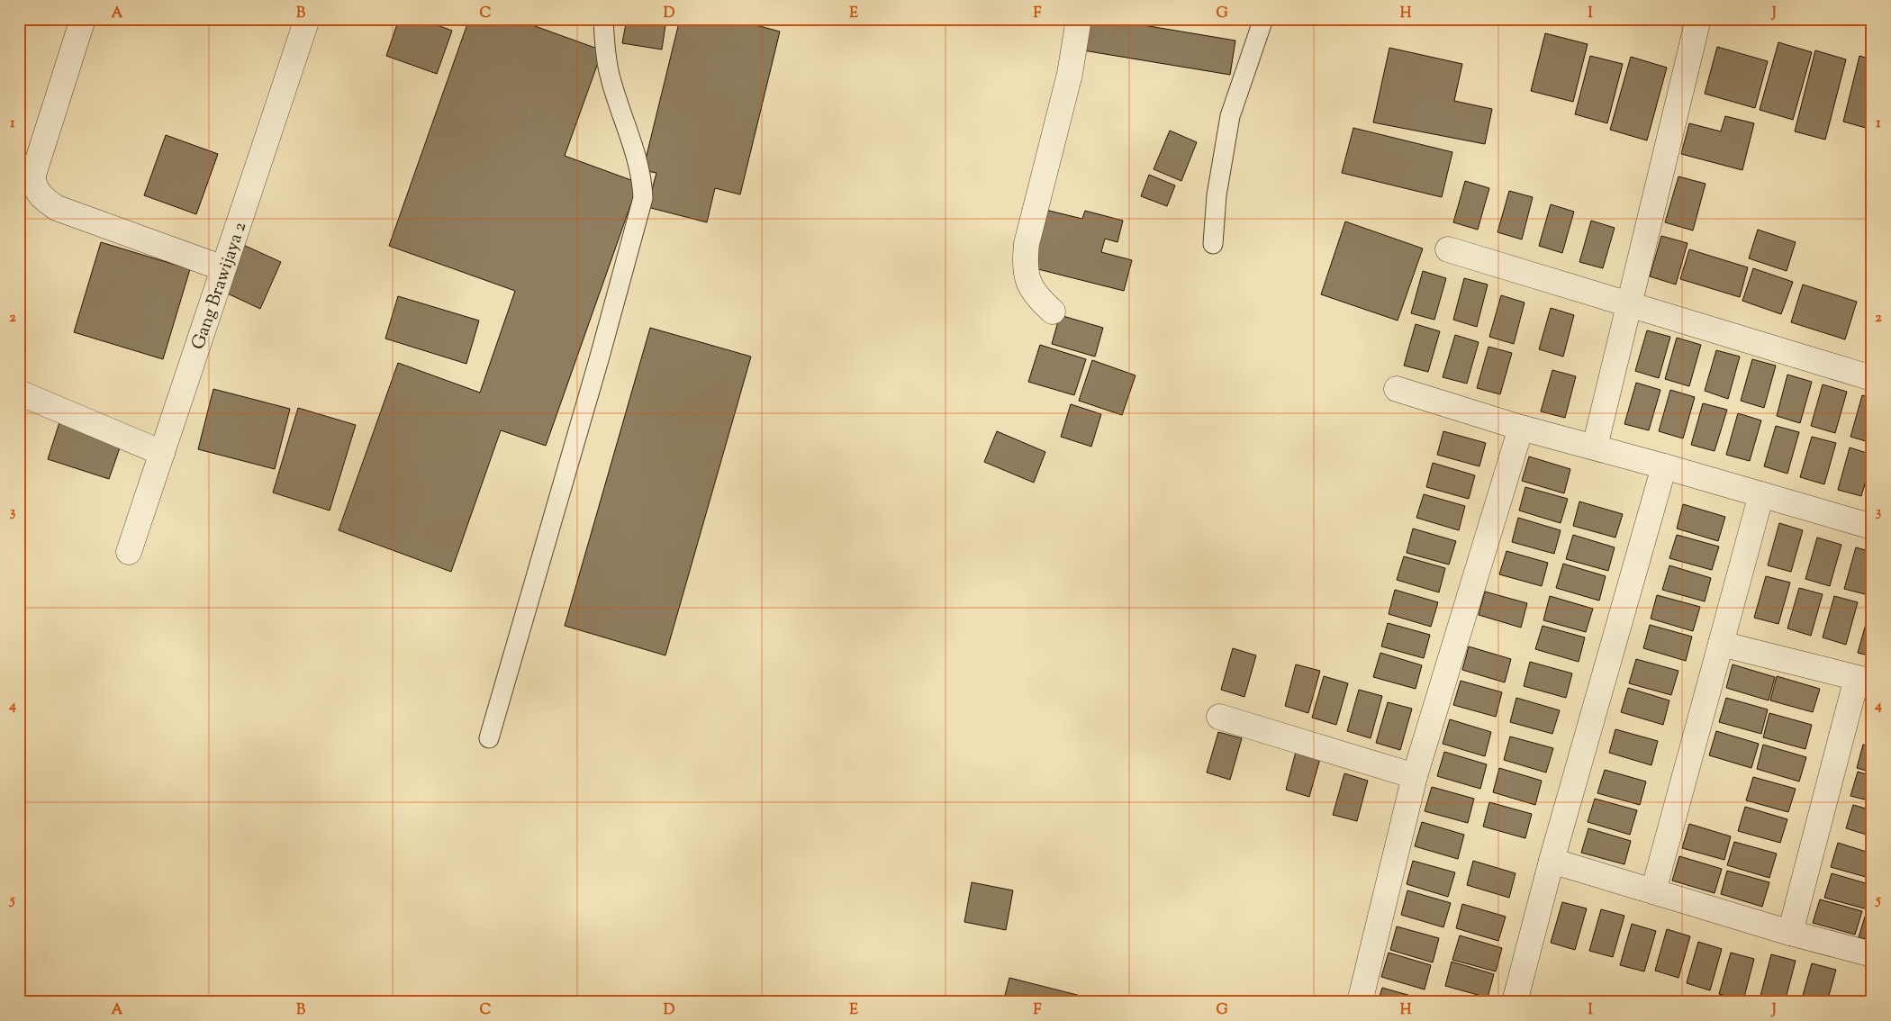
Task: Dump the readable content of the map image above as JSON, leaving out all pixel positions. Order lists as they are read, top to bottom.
{
  "streets": {
    "street": ["Gang Brawijaya 2"]
  },
  "grid": {
    "columns": [
      "A",
      "B",
      "C",
      "D",
      "E",
      "F",
      "G",
      "H",
      "I",
      "J"
    ],
    "rows": [
      "1",
      "2",
      "3",
      "4",
      "5"
    ]
  }
}
